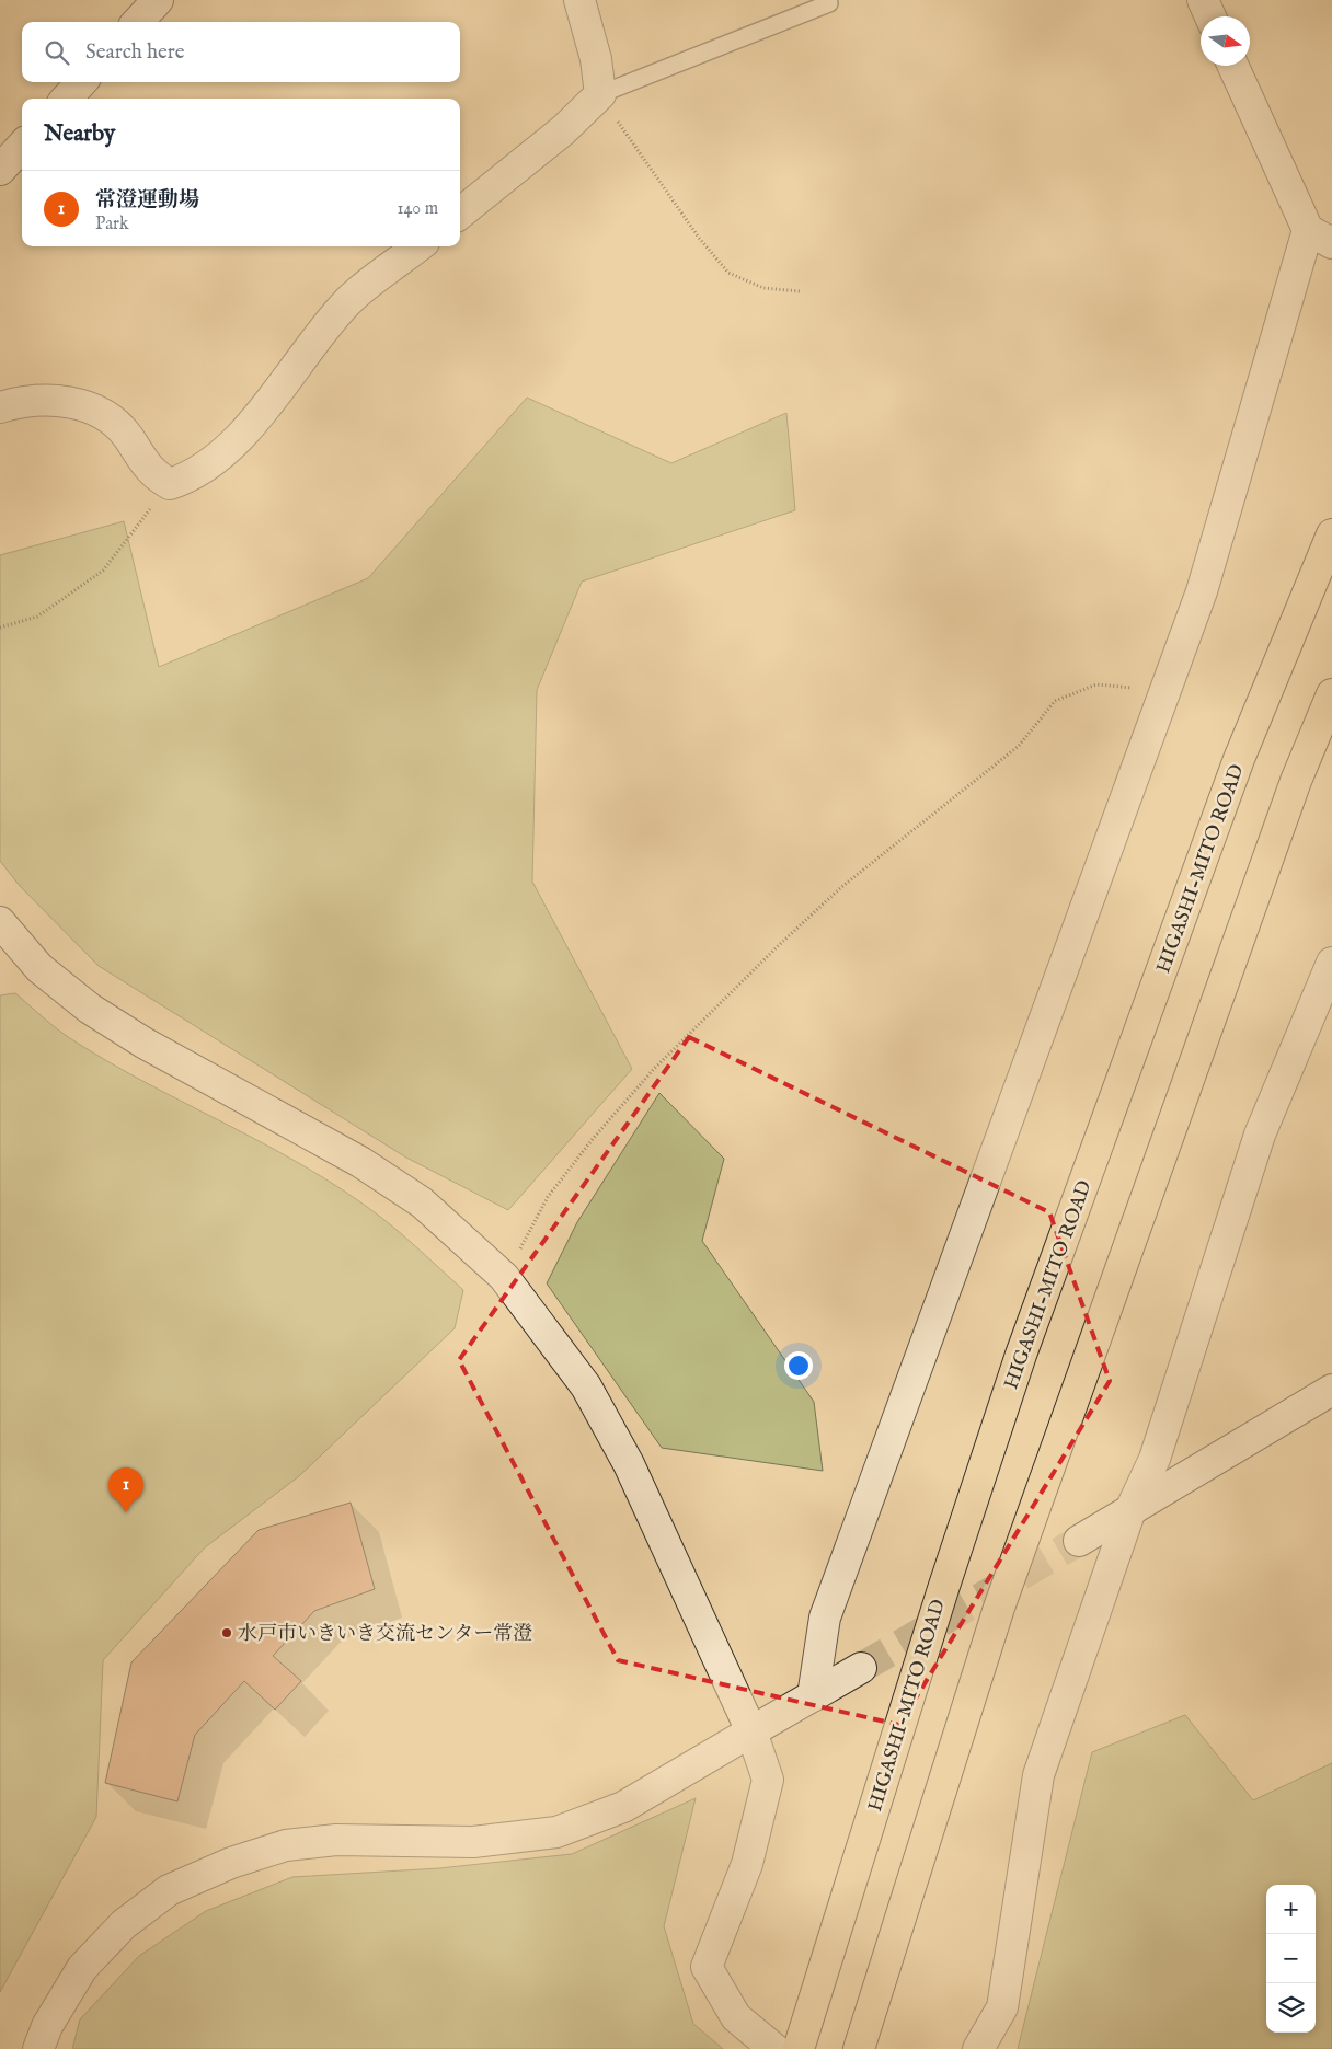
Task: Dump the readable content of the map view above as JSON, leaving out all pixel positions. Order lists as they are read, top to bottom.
{
  "streets": {
    "highway": ["HIGASHI-MITO ROAD"]
  },
  "places": ["水戸市いきいき交流センター常澄"],
  "north": "right",
  "page": {
    "search": "Search here",
    "heading": "Nearby",
    "list": [
      {
        "mark": "1",
        "name": "常澄運動場",
        "note": "Park",
        "value": "140 m"
      }
    ],
    "pins": "1",
    "map_buttons": ["+", "−"]
  }
}
